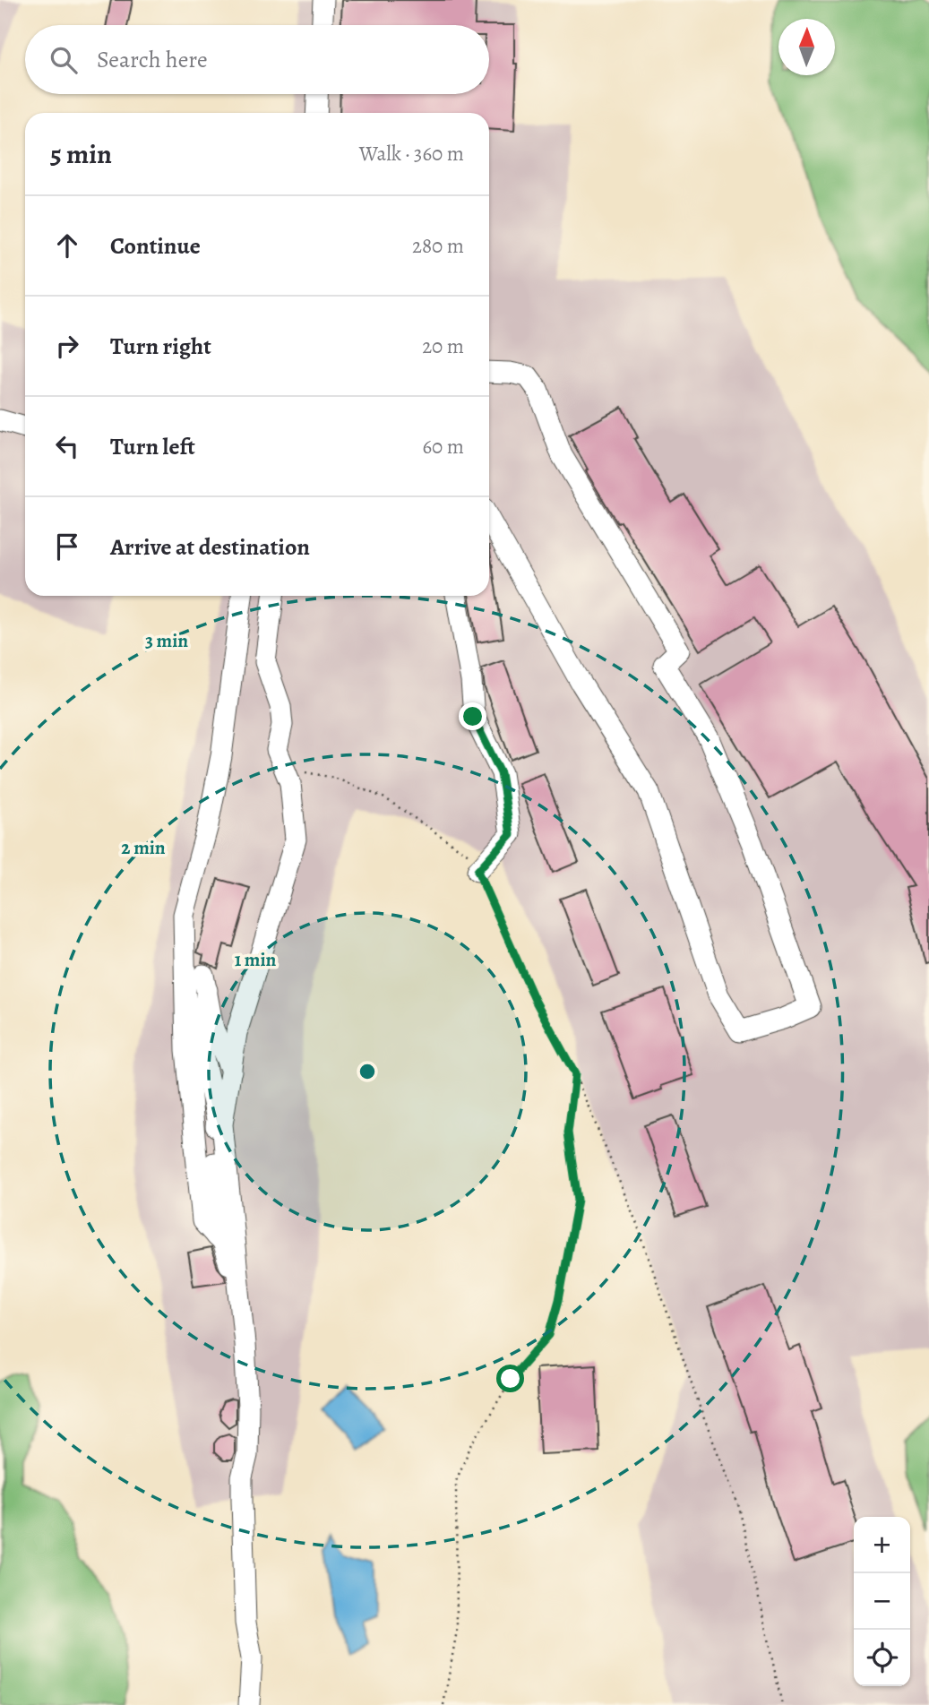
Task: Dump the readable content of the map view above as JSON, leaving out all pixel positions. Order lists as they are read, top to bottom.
{
  "north": "top",
  "page": {
    "search": "Search here",
    "heading": ["5 min", "Walk · 360 m"],
    "list": [
      ["Continue", "280 m"],
      ["Turn right", "20 m"],
      ["Turn left", "60 m"],
      "Arrive at destination"
    ],
    "map_buttons": ["+", "−"]
  },
  "rings": ["3 min", "2 min", "1 min"]
}
